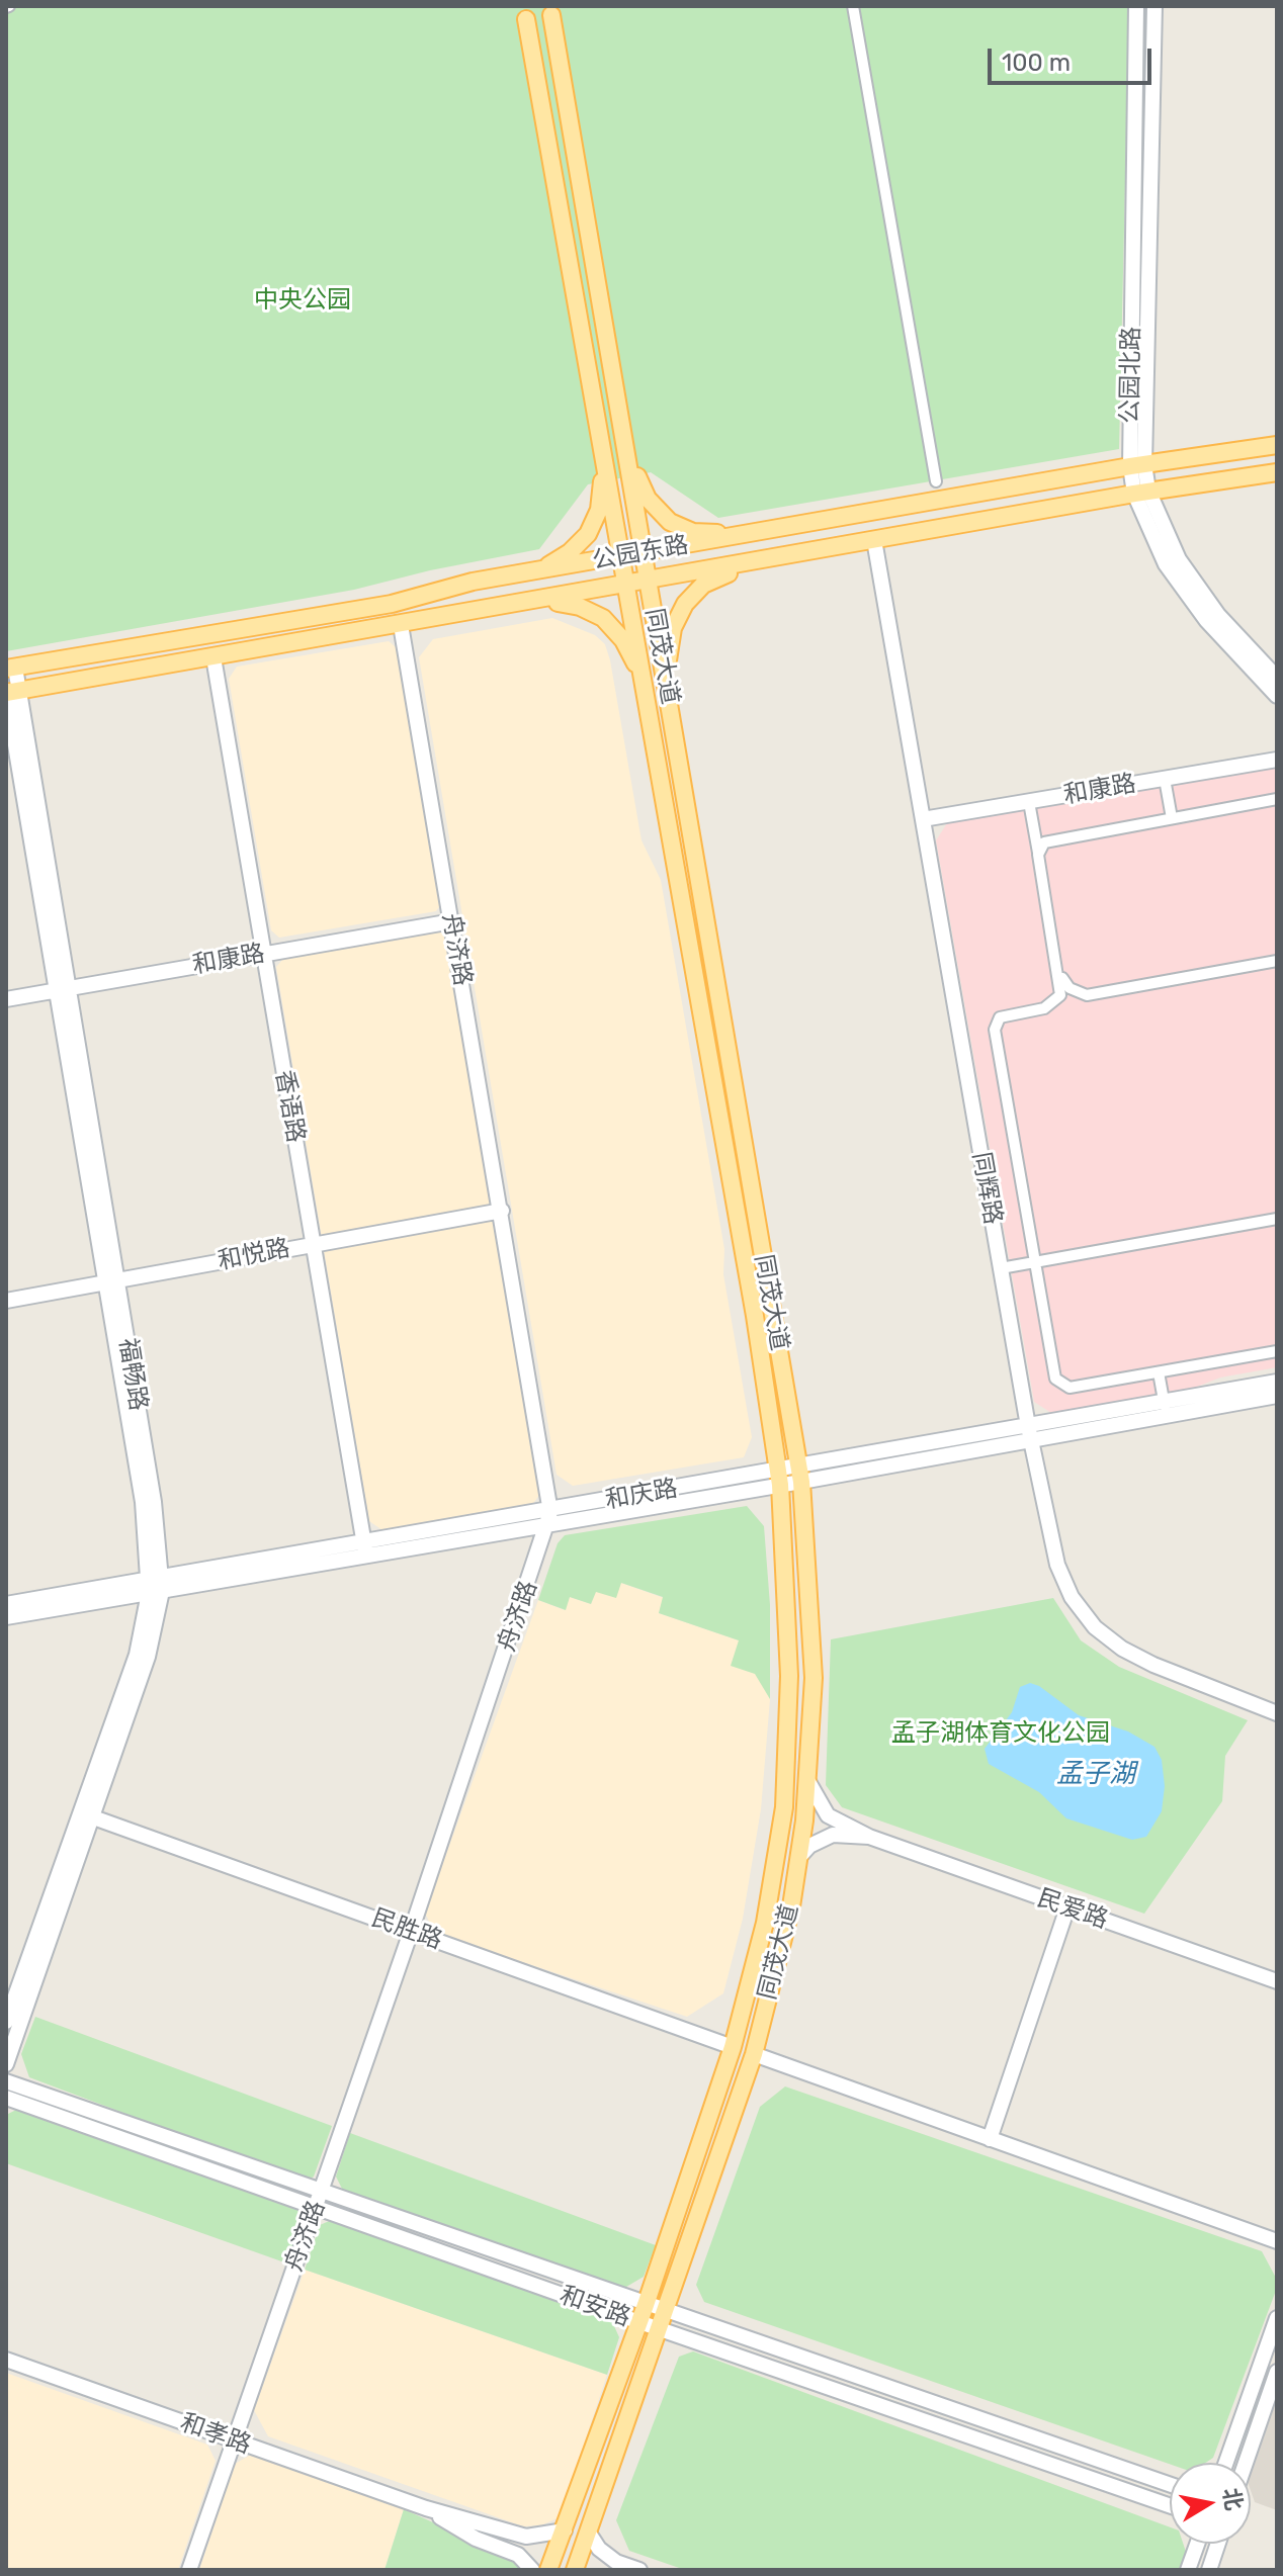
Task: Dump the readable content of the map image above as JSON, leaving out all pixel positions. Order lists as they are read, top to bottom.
{
  "streets": {
    "main road": ["公园东路", "同茂大道"],
    "street": [
      "公园北路",
      "和康路",
      "舟济路",
      "香语路",
      "同辉路",
      "和悦路",
      "福畅路",
      "和庆路",
      "民爱路",
      "民胜路",
      "和安路",
      "和孝路"
    ]
  },
  "crossings": [
    ["公园北路", "公园东路"],
    ["公园东路", "同茂大道"],
    ["公园东路", "舟济路"],
    ["公园东路", "香语路"],
    ["公园东路", "同辉路"],
    ["公园东路", "福畅路"],
    ["同茂大道", "和庆路"],
    ["同茂大道", "民胜路"],
    ["同茂大道", "和安路"],
    ["和康路", "舟济路"],
    ["和康路", "香语路"],
    ["和康路", "同辉路"],
    ["和康路", "福畅路"],
    ["舟济路", "和悦路"],
    ["舟济路", "和庆路"],
    ["舟济路", "民胜路"],
    ["舟济路", "和安路"],
    ["舟济路", "和孝路"],
    ["香语路", "和悦路"],
    ["香语路", "和庆路"],
    ["同辉路", "和庆路"],
    ["和悦路", "福畅路"],
    ["福畅路", "和庆路"],
    ["福畅路", "民胜路"]
  ],
  "water": ["孟子湖"],
  "parks": ["中央公园", "孟子湖体育文化公园"],
  "scale_bar": "100 m",
  "north": "right"
}
